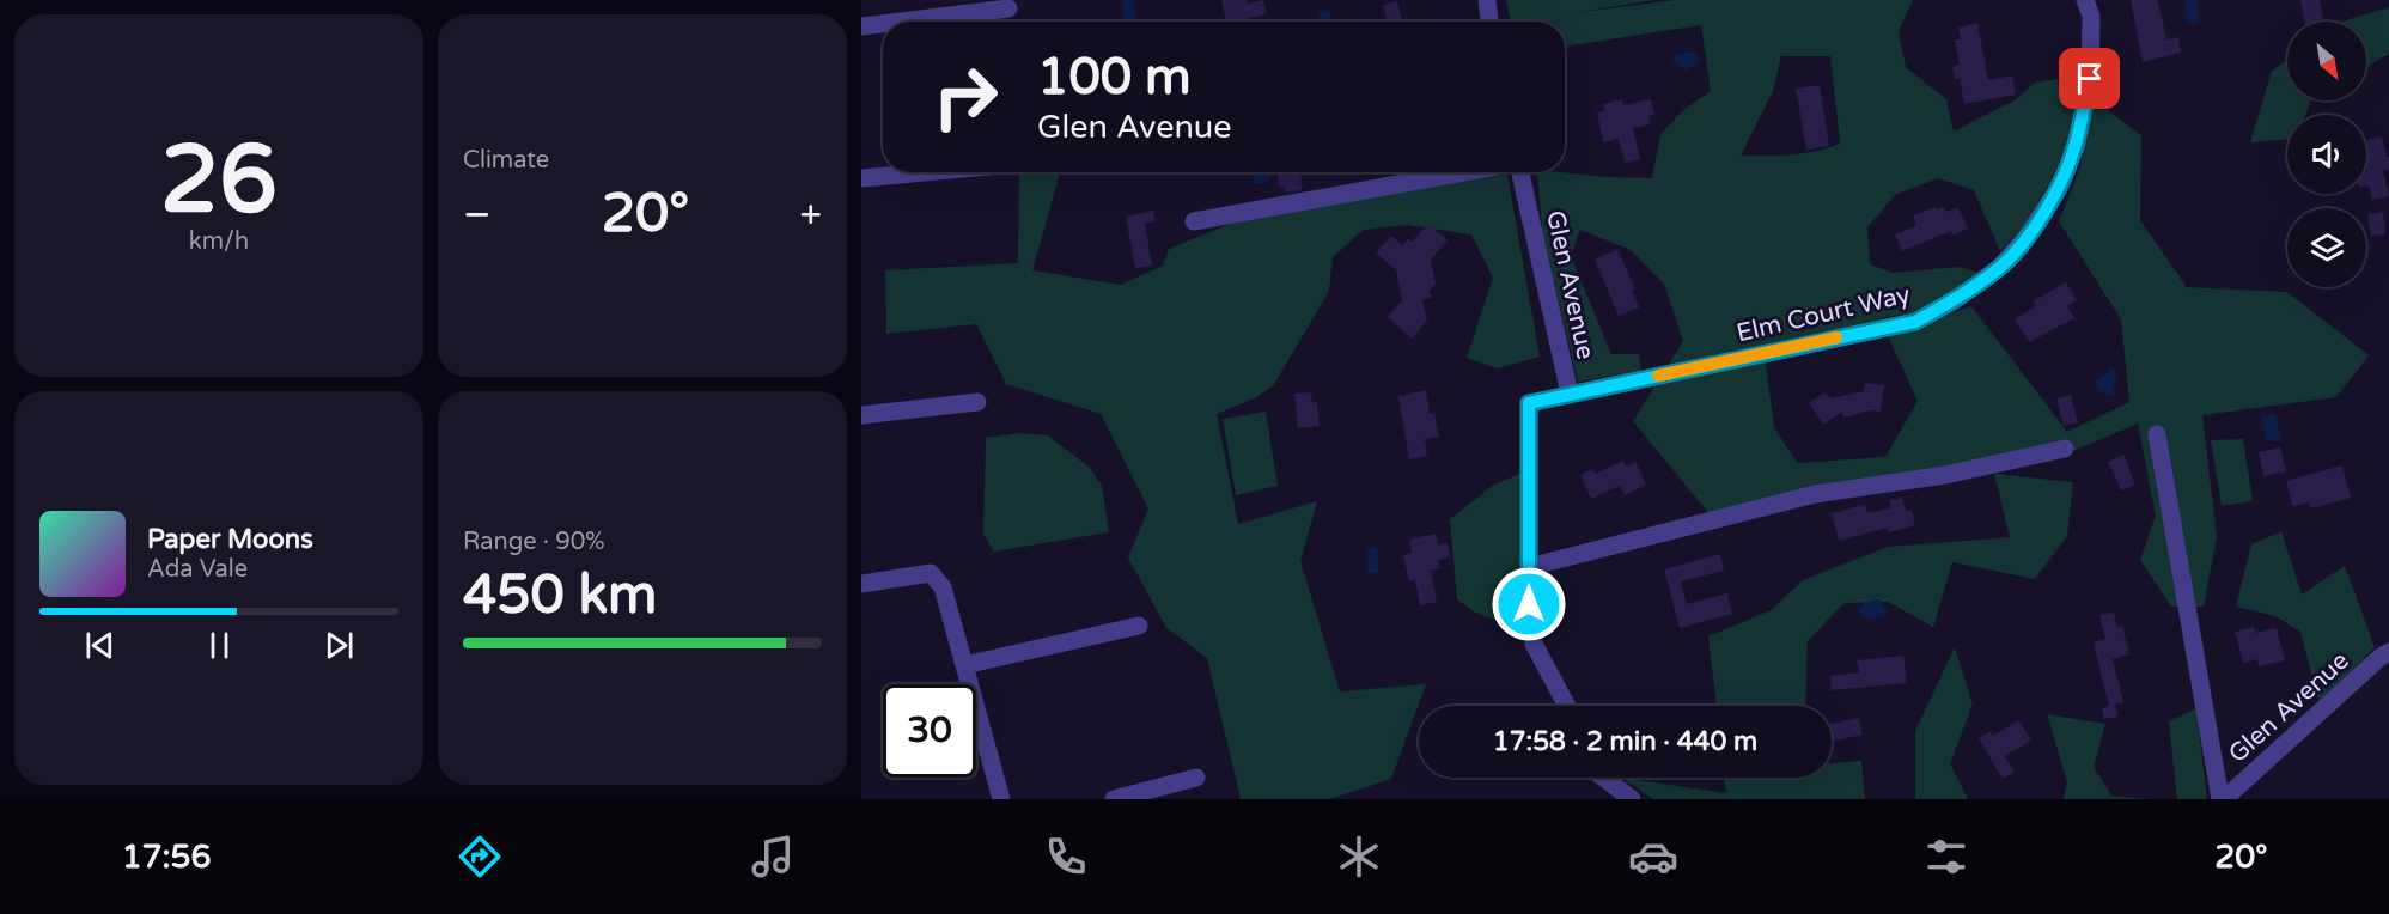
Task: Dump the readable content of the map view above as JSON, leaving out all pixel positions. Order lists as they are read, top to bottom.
{
  "streets": {
    "street": ["Glen Avenue", "Elm Court Way"]
  },
  "crossings": [
    ["Glen Avenue", "Elm Court Way"]
  ],
  "north": "bottom right",
  "page": {
    "tile": [
      ["26", "km/h"],
      "Climate",
      ["Range · 90%", "450 km"]
    ],
    "turn": ["100 m", "Glen Avenue"],
    "heat": ["−", "20°", "+"],
    "song": ["Paper Moons", "Ada Vale"],
    "limit": "30",
    "trip": "17:58 · 2 min · 440 m",
    "tabs": ["17:56", "20°"]
  }
}
